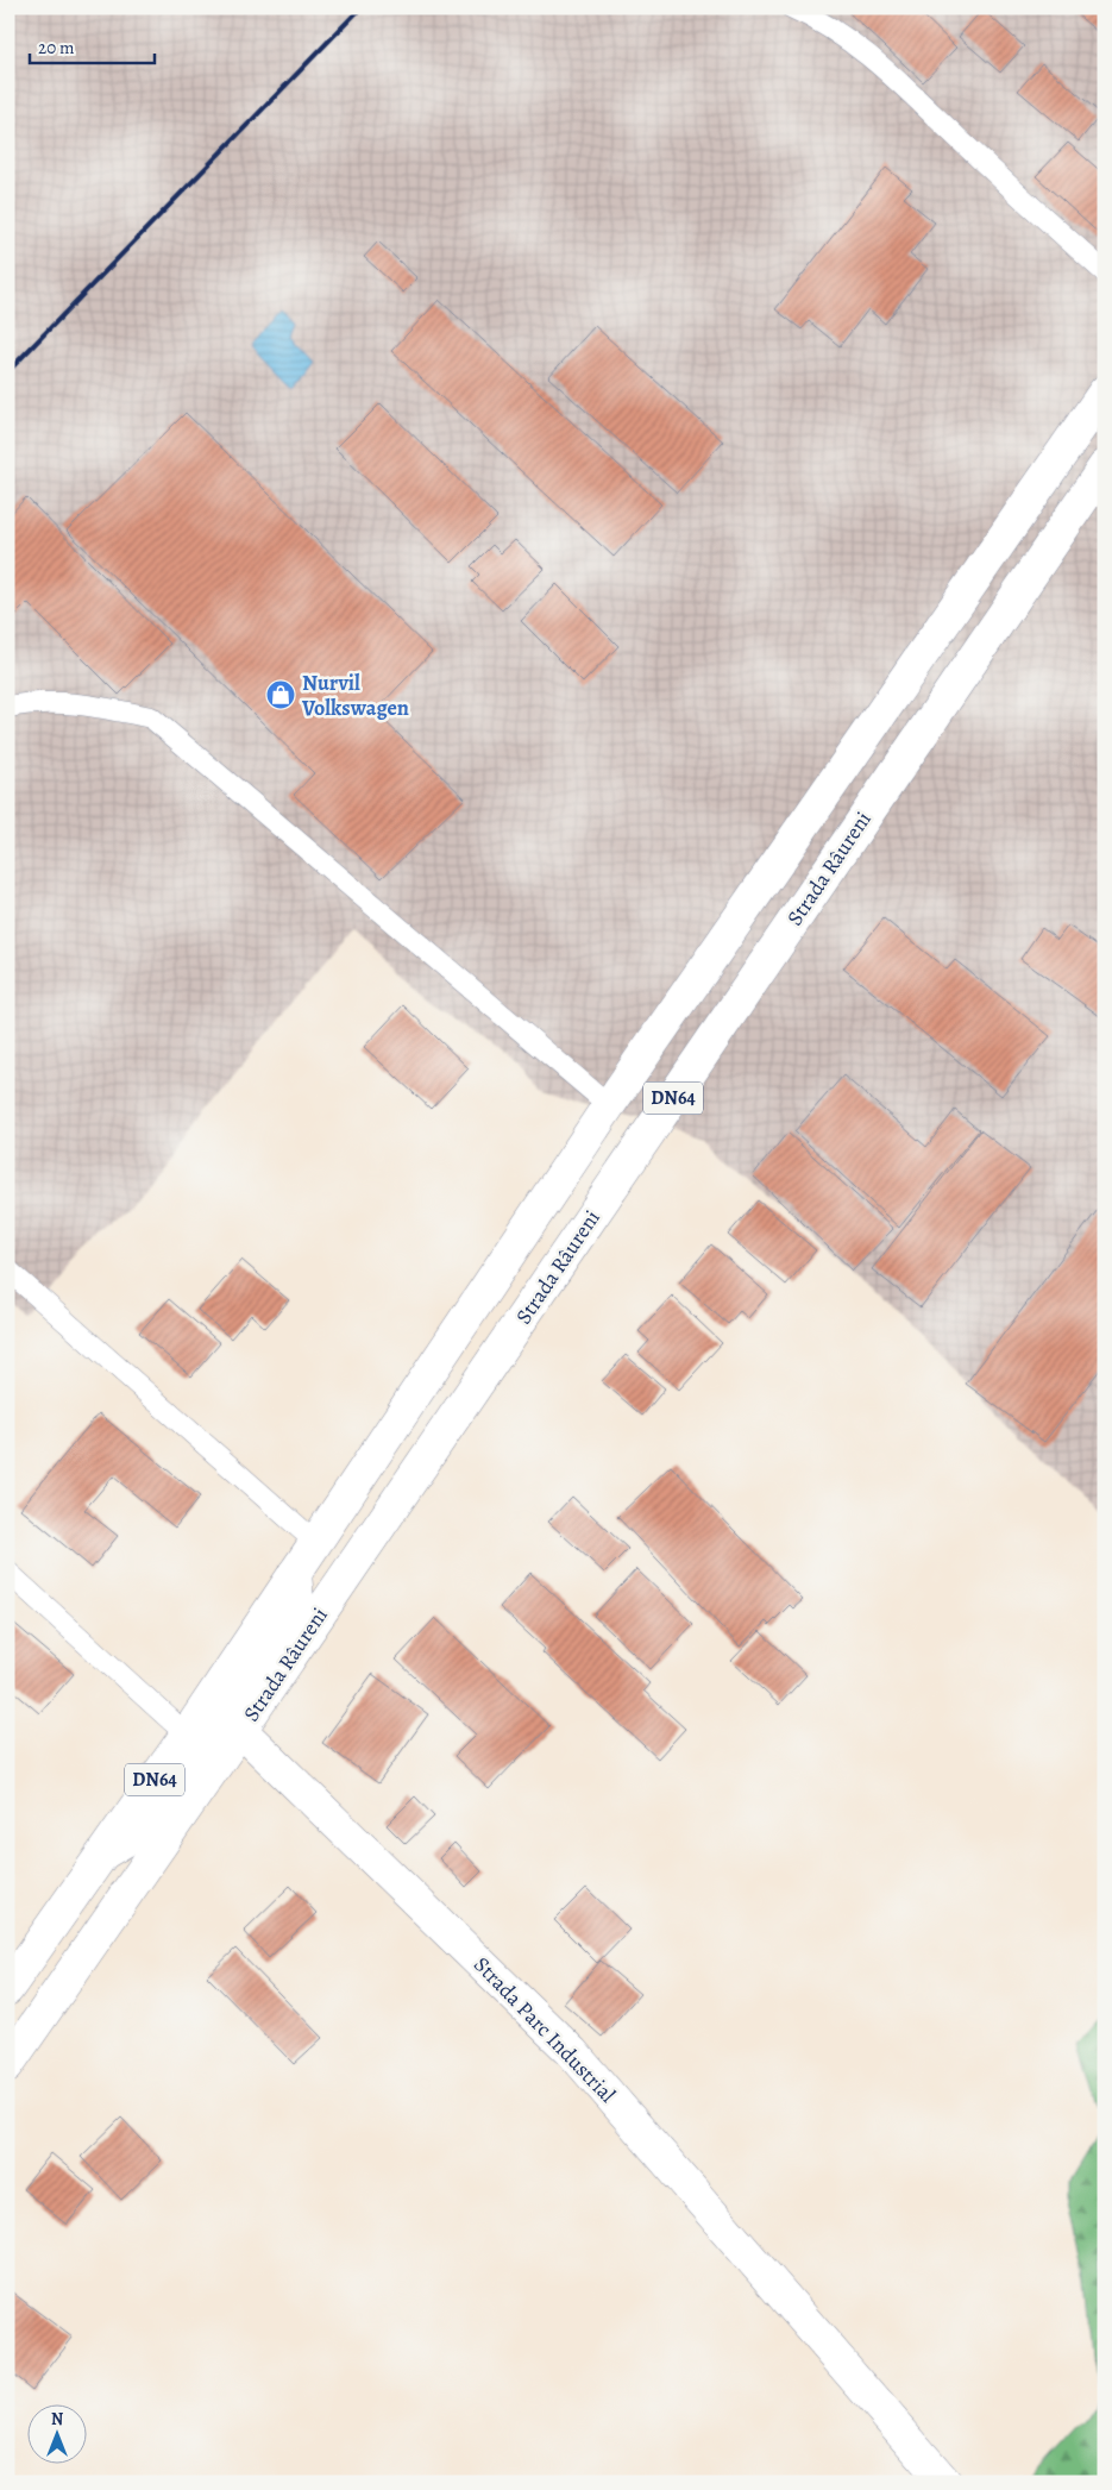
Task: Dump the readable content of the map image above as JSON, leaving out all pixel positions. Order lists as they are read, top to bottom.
{
  "streets": {
    "main road": ["Strada Râureni", "DN64", "Strada Parc Industrial"]
  },
  "crossings": [
    ["Strada Râureni", "Strada Parc Industrial"]
  ],
  "places": {
    "shop": ["Nurvil Volkswagen"]
  },
  "scale_bar": "20 m",
  "north": "top"
}
